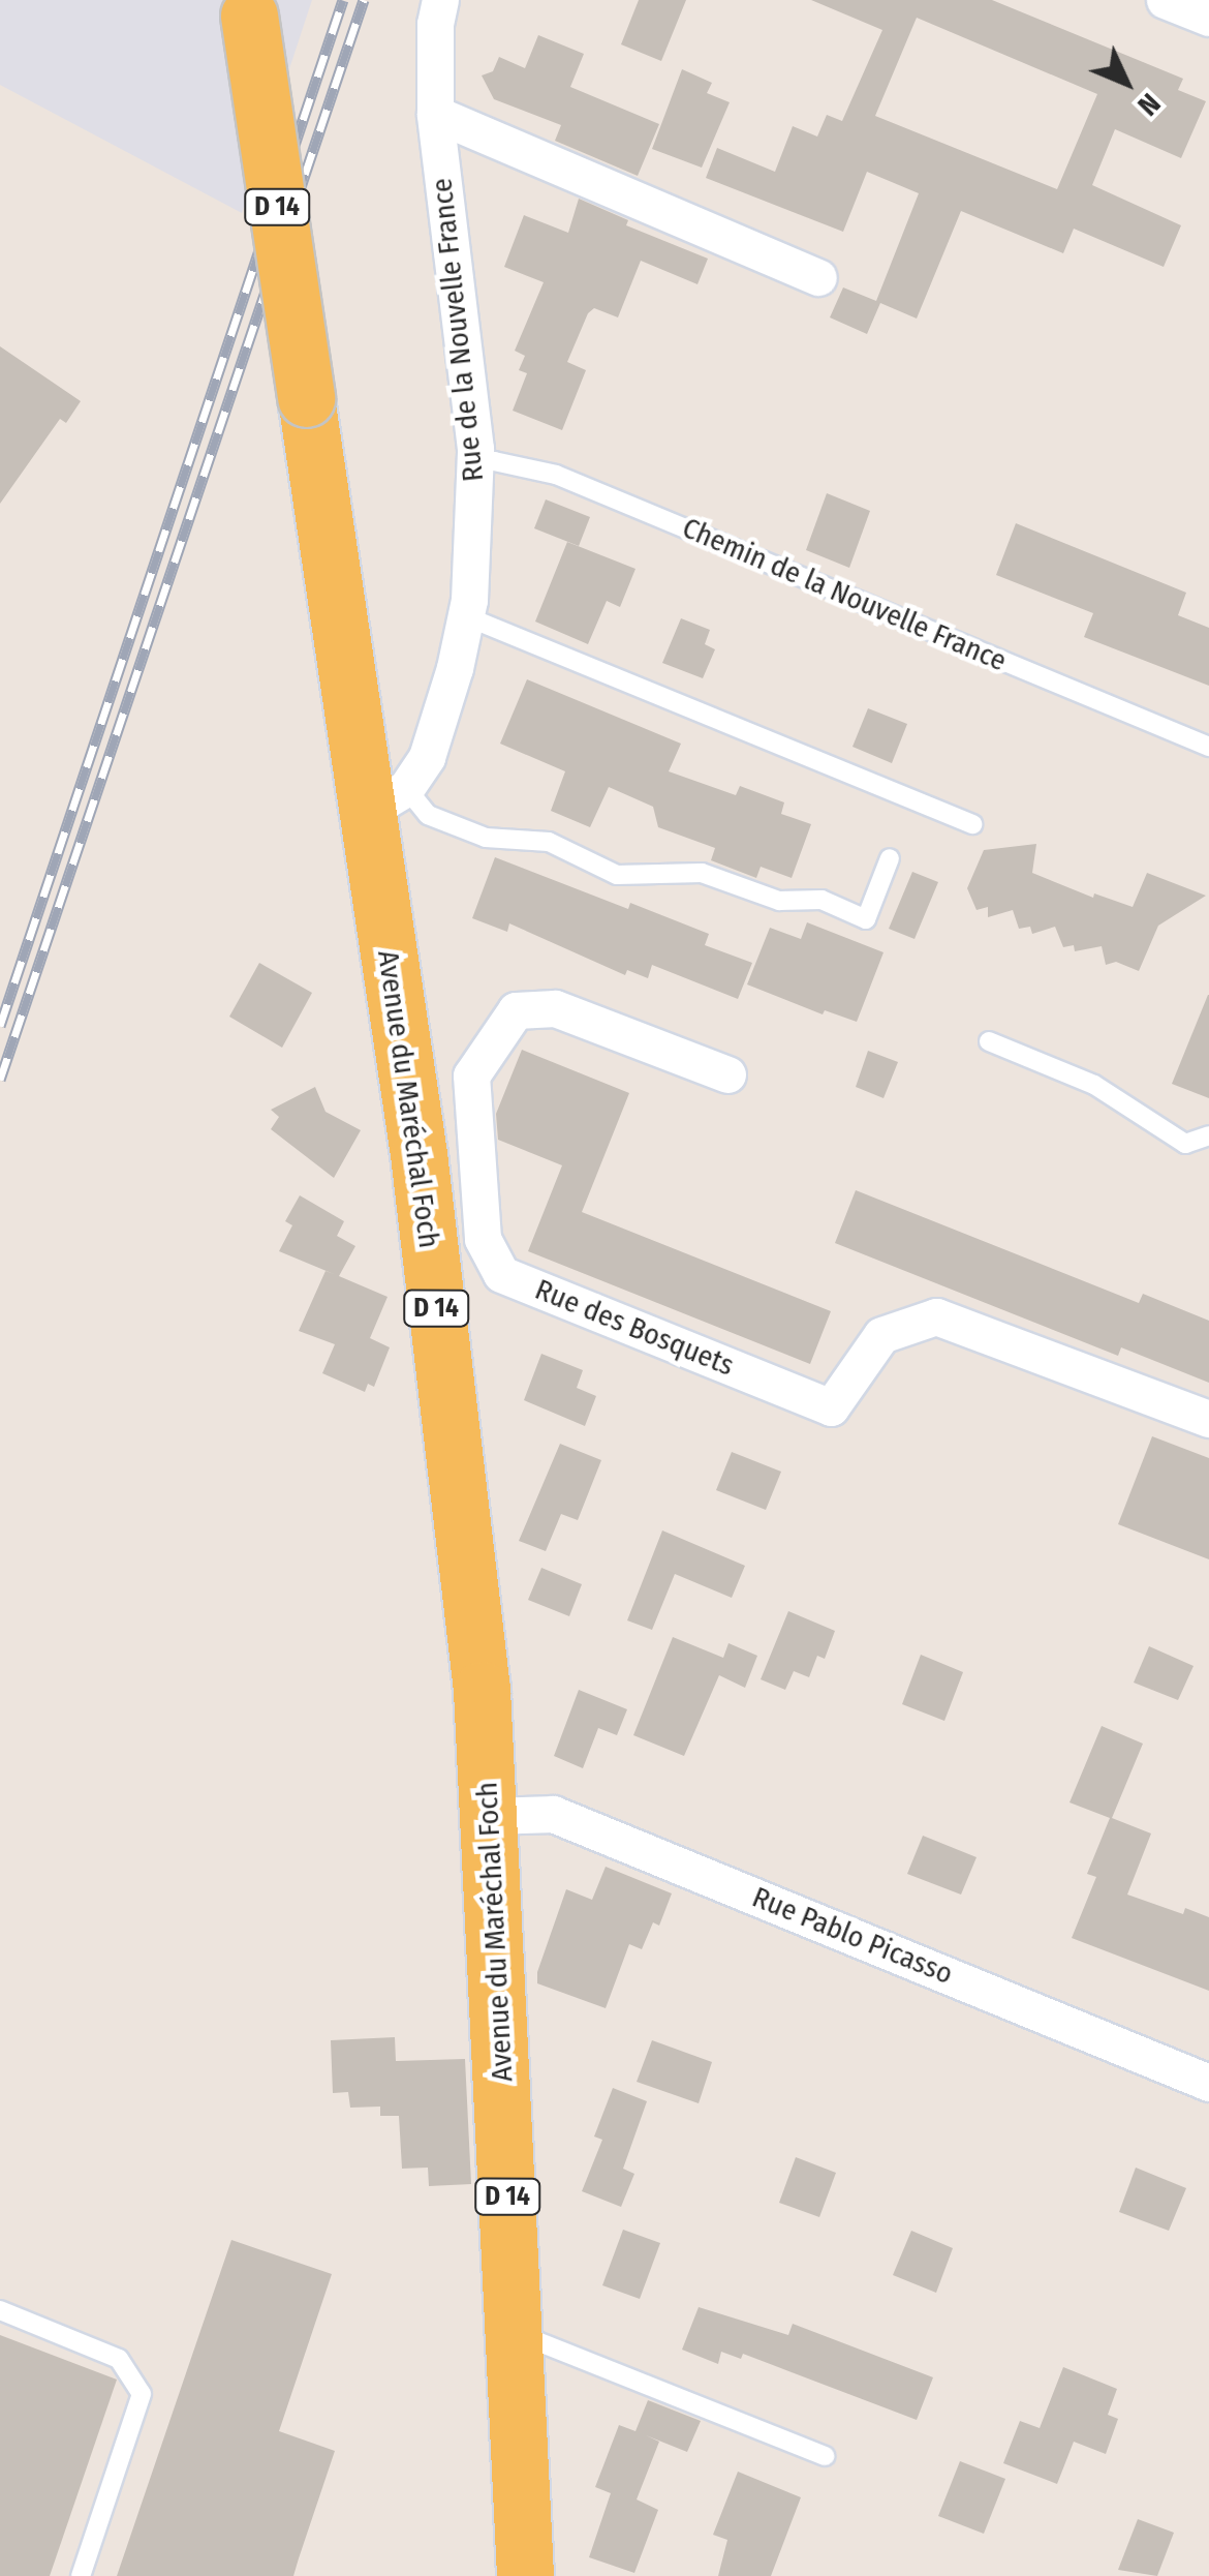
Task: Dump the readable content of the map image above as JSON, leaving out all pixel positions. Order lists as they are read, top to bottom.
{
  "streets": {
    "main road": ["D 14", "Avenue du Maréchal Foch"],
    "street": ["Rue de la Nouvelle France", "Rue des Bosquets", "Rue Pablo Picasso"],
    "lane": ["Chemin de la Nouvelle France"]
  },
  "crossings": [
    ["Rue de la Nouvelle France", "Chemin de la Nouvelle France"],
    ["Rue de la Nouvelle France", "Avenue du Maréchal Foch"],
    ["Avenue du Maréchal Foch", "Rue Pablo Picasso"]
  ],
  "north": "bottom right"
}
